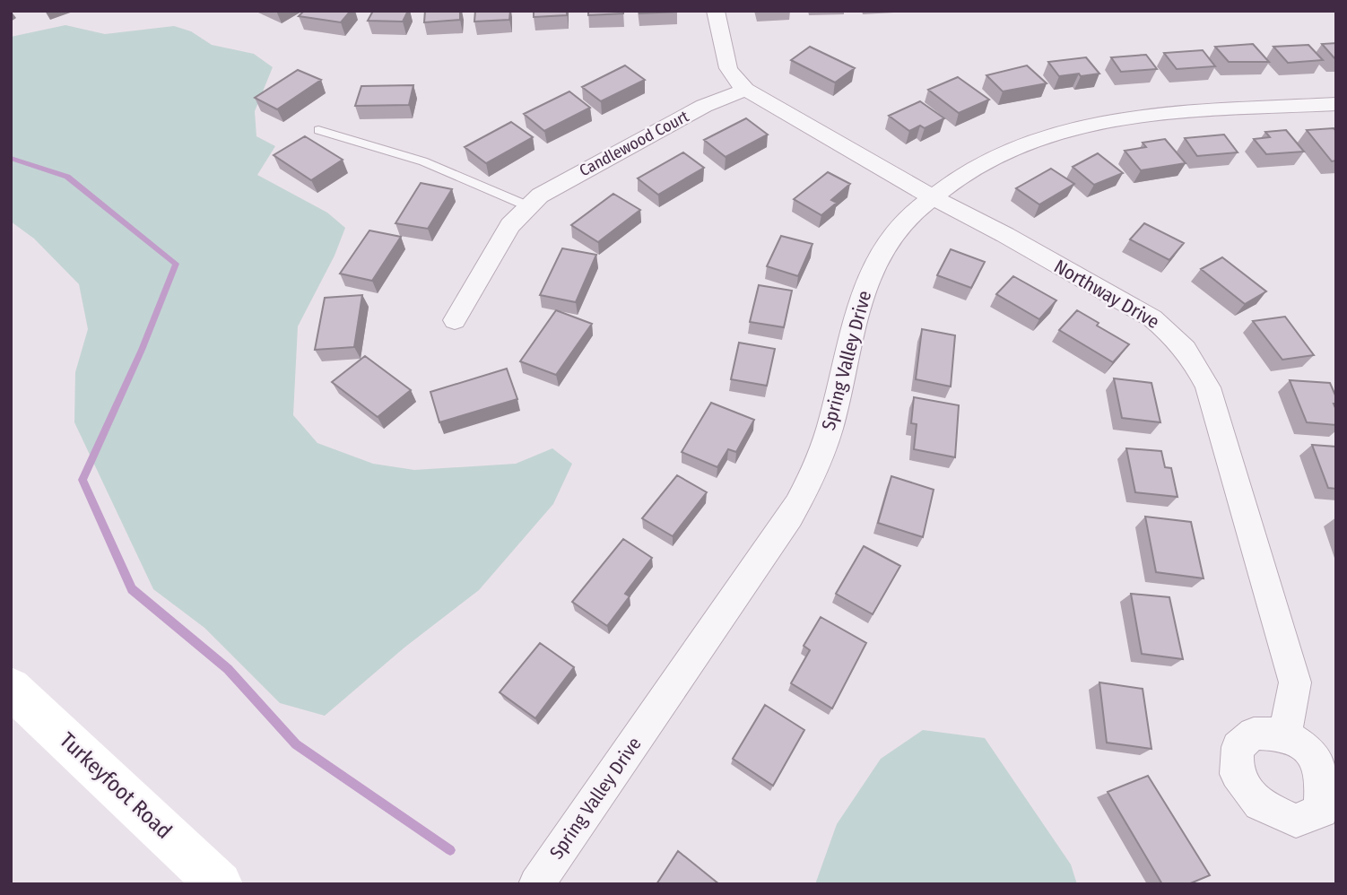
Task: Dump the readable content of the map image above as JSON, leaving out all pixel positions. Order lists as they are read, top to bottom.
{
  "streets": {
    "main road": ["Turkeyfoot Road"],
    "street": ["Candlewood Court", "Northway Drive", "Spring Valley Drive"]
  },
  "crossings": [
    ["Candlewood Court", "Northway Drive"],
    ["Northway Drive", "Spring Valley Drive"]
  ]
}
